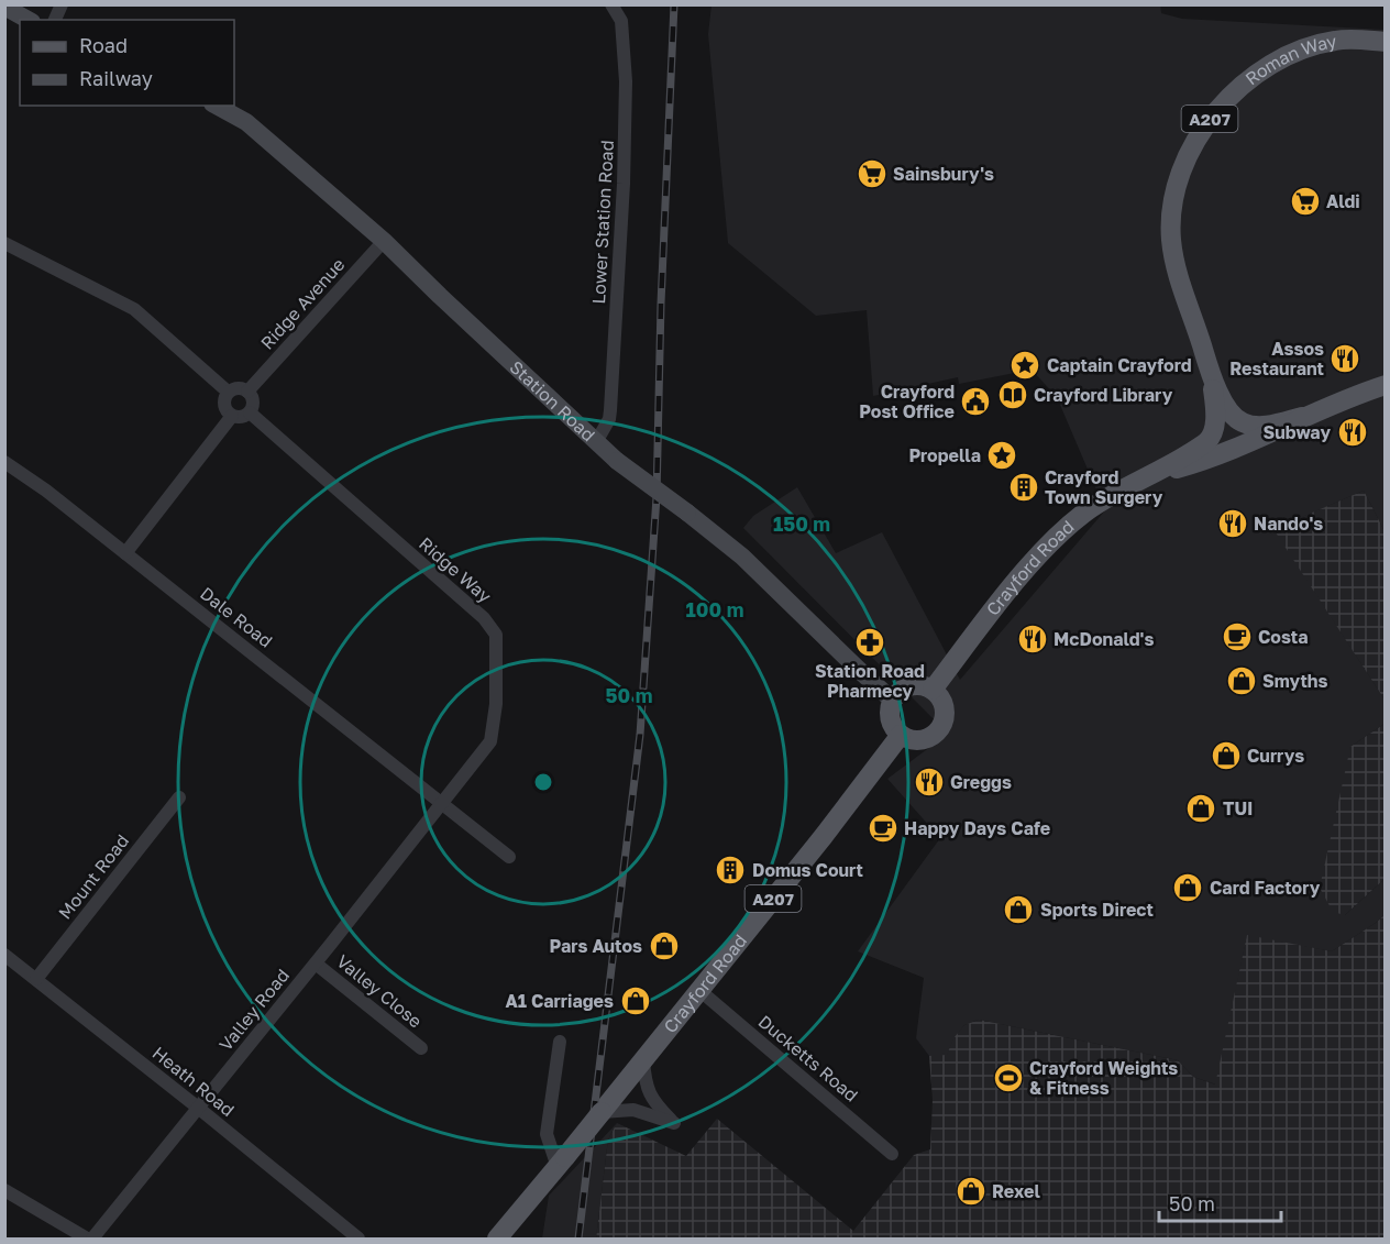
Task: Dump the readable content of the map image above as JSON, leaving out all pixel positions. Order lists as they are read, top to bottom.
{
  "streets": {
    "main road": ["Roman Way", "A207", "Crayford Road"],
    "street": [
      "Lower Station Road",
      "Ridge Avenue",
      "Station Road",
      "Ridge Way",
      "Dale Road",
      "Mount Road",
      "Valley Close",
      "Valley Road",
      "Ducketts Road",
      "Heath Road"
    ]
  },
  "crossings": [
    ["Roman Way", "Crayford Road"],
    ["Lower Station Road", "Station Road"],
    ["Ridge Avenue", "Station Road"],
    ["Ridge Avenue", "Ridge Way"],
    ["Station Road", "Crayford Road"],
    ["Crayford Road", "Ducketts Road"],
    ["Ridge Way", "Dale Road"],
    ["Ridge Way", "Valley Road"],
    ["Dale Road", "Valley Road"],
    ["Mount Road", "Heath Road"],
    ["Valley Close", "Valley Road"],
    ["Valley Road", "Heath Road"]
  ],
  "places": {
    "supermarket": ["Sainsbury's", "Aldi"],
    "restaurant": [
      "Assos Restaurant",
      "Subway",
      "Nando's",
      "McDonald's",
      "Greggs"
    ],
    "place": ["Captain Crayford", "Propella"],
    "library": ["Crayford Library"],
    "public building": ["Crayford Post Office"],
    "building": ["Crayford Town Surgery", "Domus Court"],
    "cafe": ["Costa", "Happy Days Cafe"],
    "pharmacy": ["Station Road Pharmecy"],
    "shop": [
      "Smyths",
      "Currys",
      "TUI",
      "Card Factory",
      "Sports Direct",
      "Pars Autos",
      "A1 Carriages",
      "Rexel"
    ],
    "sports": ["Crayford Weights & Fitness"]
  },
  "legend": ["Road", "Railway"],
  "scale_bar": "50 m",
  "rings": ["150 m", "100 m", "50 m"]
}
